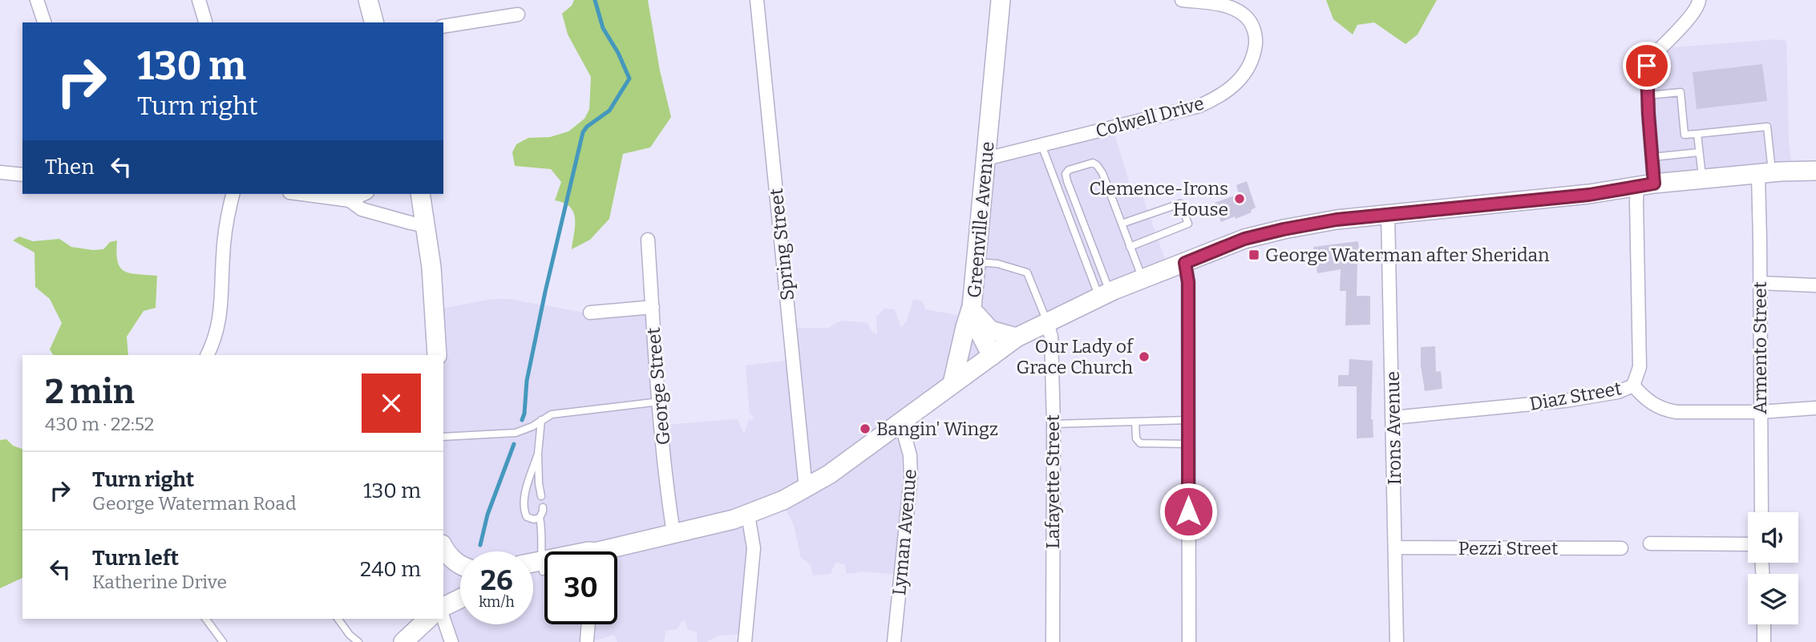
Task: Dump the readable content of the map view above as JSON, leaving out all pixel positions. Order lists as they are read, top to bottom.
{
  "streets": {
    "main road": ["Greenville Avenue"],
    "street": [
      "Colwell Drive",
      "Spring Street",
      "Armento Street",
      "George Street",
      "Diaz Street",
      "Irons Avenue",
      "Lafayette Street",
      "Lyman Avenue",
      "Pezzi Street"
    ]
  },
  "crossings": [
    ["Colwell Drive", "Greenville Avenue"],
    ["Armento Street", "Diaz Street"],
    ["Diaz Street", "Irons Avenue"],
    ["Irons Avenue", "Pezzi Street"]
  ],
  "places": {
    "other": ["Clemence-Irons House", "Our Lady of Grace Church", "Bangin' Wingz"],
    "transit": ["George Waterman after Sheridan"]
  },
  "page": {
    "turn": ["130 m", "Turn right"],
    "then": "Then",
    "heading": ["2 min", "430 m · 22:52"],
    "list": [
      {
        "name": "Turn right",
        "note": "George Waterman Road",
        "value": "130 m"
      },
      {
        "name": "Turn left",
        "note": "Katherine Drive",
        "value": "240 m"
      }
    ],
    "speed": "26 km/h",
    "limit": "30"
  }
}
